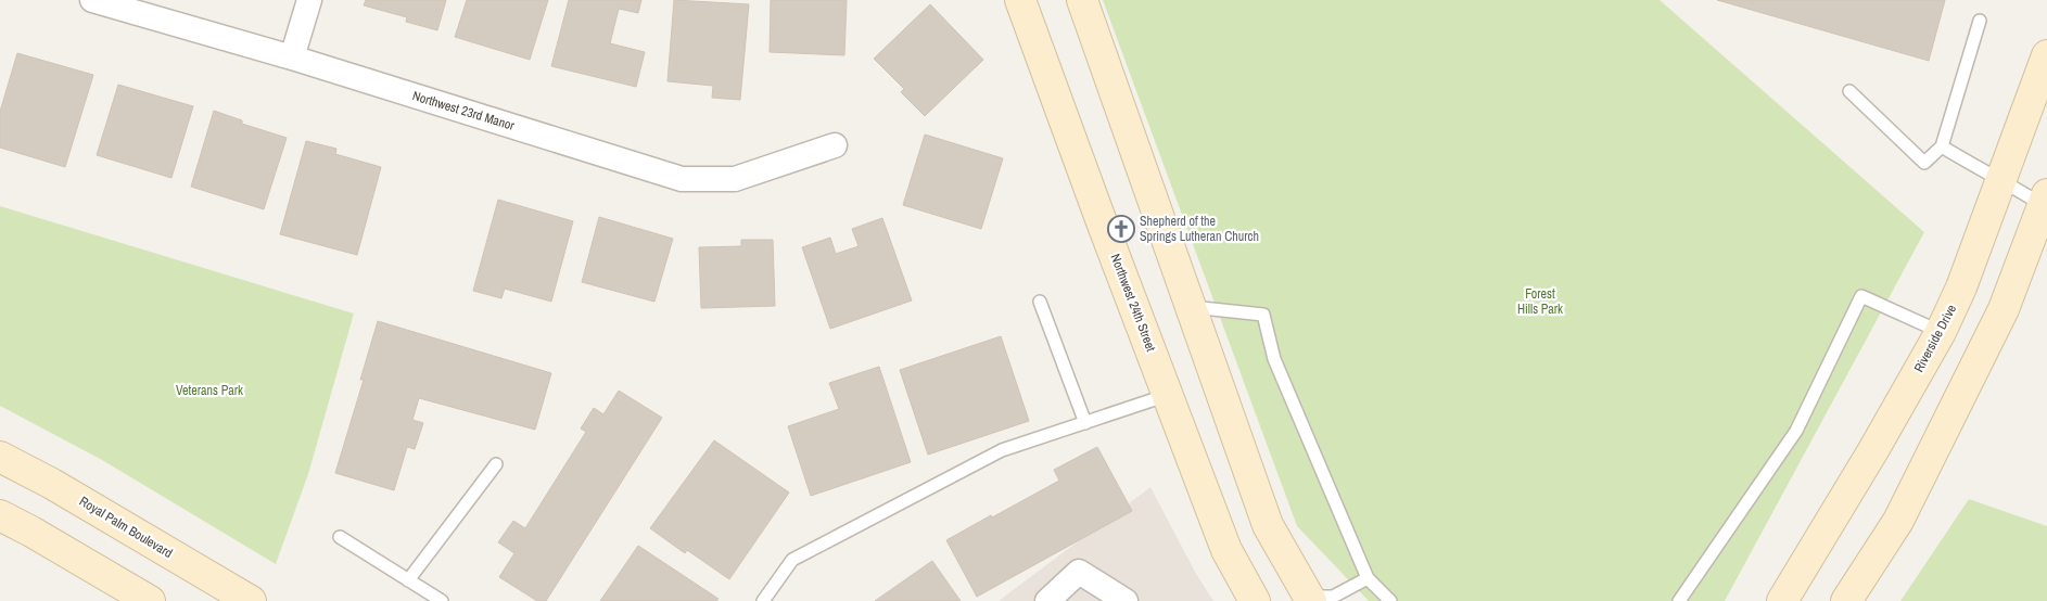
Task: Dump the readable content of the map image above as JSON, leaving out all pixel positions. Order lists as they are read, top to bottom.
{
  "streets": {
    "street": [
      "Northwest 23rd Manor",
      "Northwest 24th Street",
      "Riverside Drive",
      "Royal Palm Boulevard"
    ]
  },
  "parks": ["Forest Hills Park", "Veterans Park"],
  "places": {
    "church": ["Shepherd of the Springs Lutheran Church"]
  }
}
